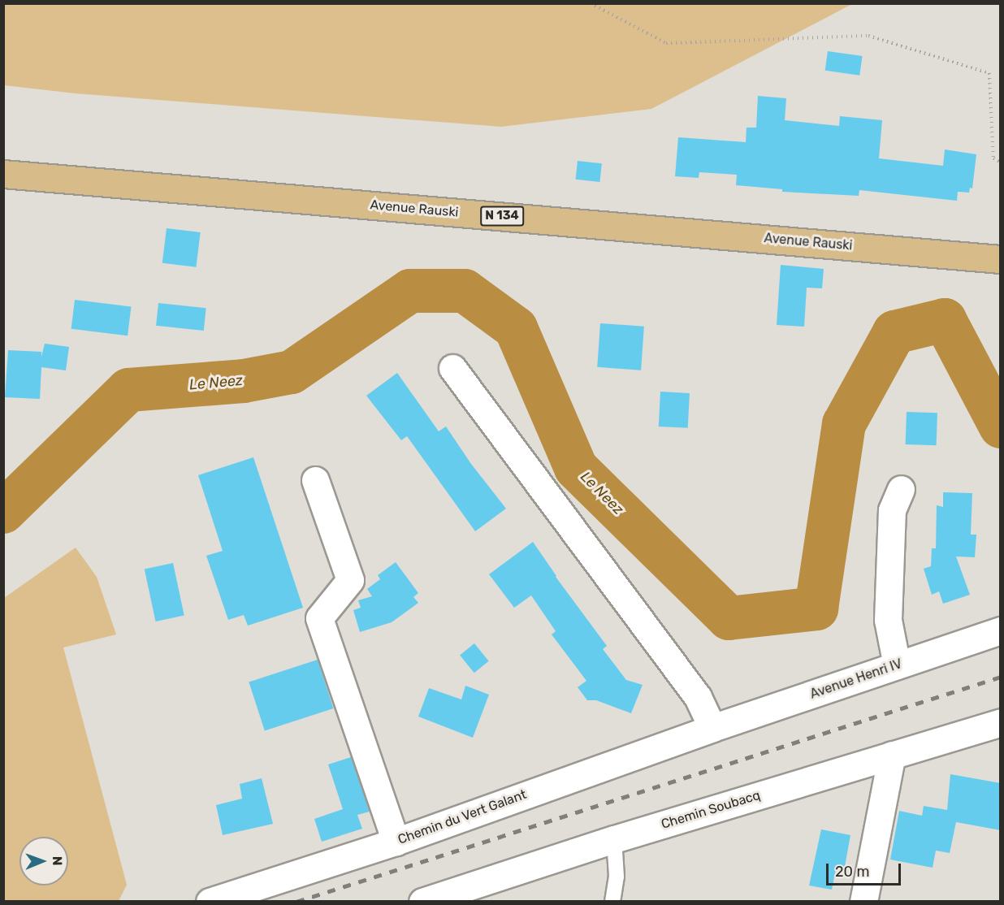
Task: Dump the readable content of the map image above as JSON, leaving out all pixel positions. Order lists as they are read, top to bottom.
{
  "streets": {
    "main road": ["Avenue Rauski", "N 134"],
    "street": ["Avenue Henri IV", "Chemin Soubacq", "Chemin du Vert Galant"]
  },
  "crossings": [
    ["Avenue Henri IV", "Chemin du Vert Galant"]
  ],
  "water": ["Le Neez"],
  "scale_bar": "20 m",
  "north": "right"
}
